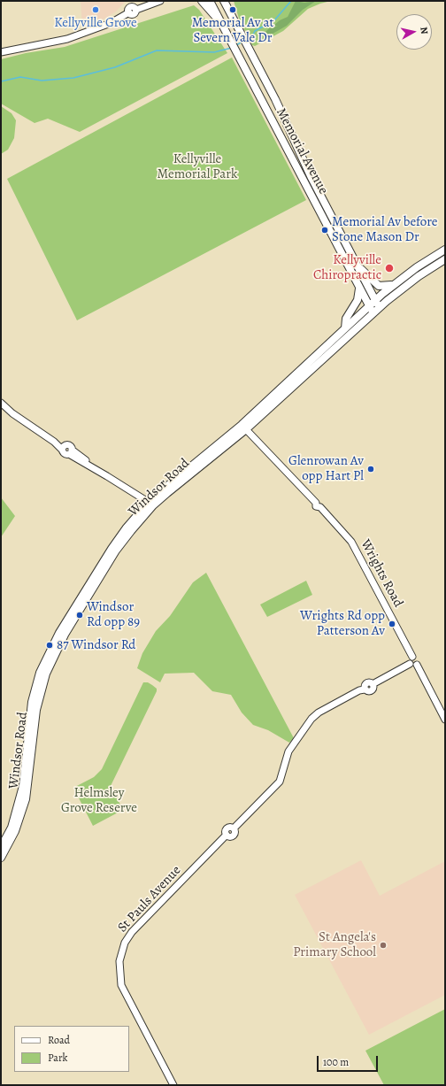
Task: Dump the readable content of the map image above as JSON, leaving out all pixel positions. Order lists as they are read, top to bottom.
{
  "streets": {
    "main road": ["Memorial Avenue", "Windsor Road"],
    "street": ["Wrights Road", "St Pauls Avenue"]
  },
  "crossings": [
    ["Memorial Avenue", "Windsor Road"],
    ["Windsor Road", "Wrights Road"],
    ["Wrights Road", "St Pauls Avenue"]
  ],
  "parks": ["Kellyville Memorial Park", "Helmsley Grove Reserve"],
  "places": [
    "Kellyville Grove",
    "Memorial Av at Severn Vale Dr",
    "Memorial Av before Stone Mason Dr",
    "Kellyville Chiropractic",
    "Glenrowan Av opp Hart Pl",
    "Windsor Rd opp 89",
    "Wrights Rd opp Patterson Av",
    "87 Windsor Rd",
    "St Angela's Primary School"
  ],
  "legend": ["Road", "Park"],
  "scale_bar": "100 m",
  "north": "right"
}
